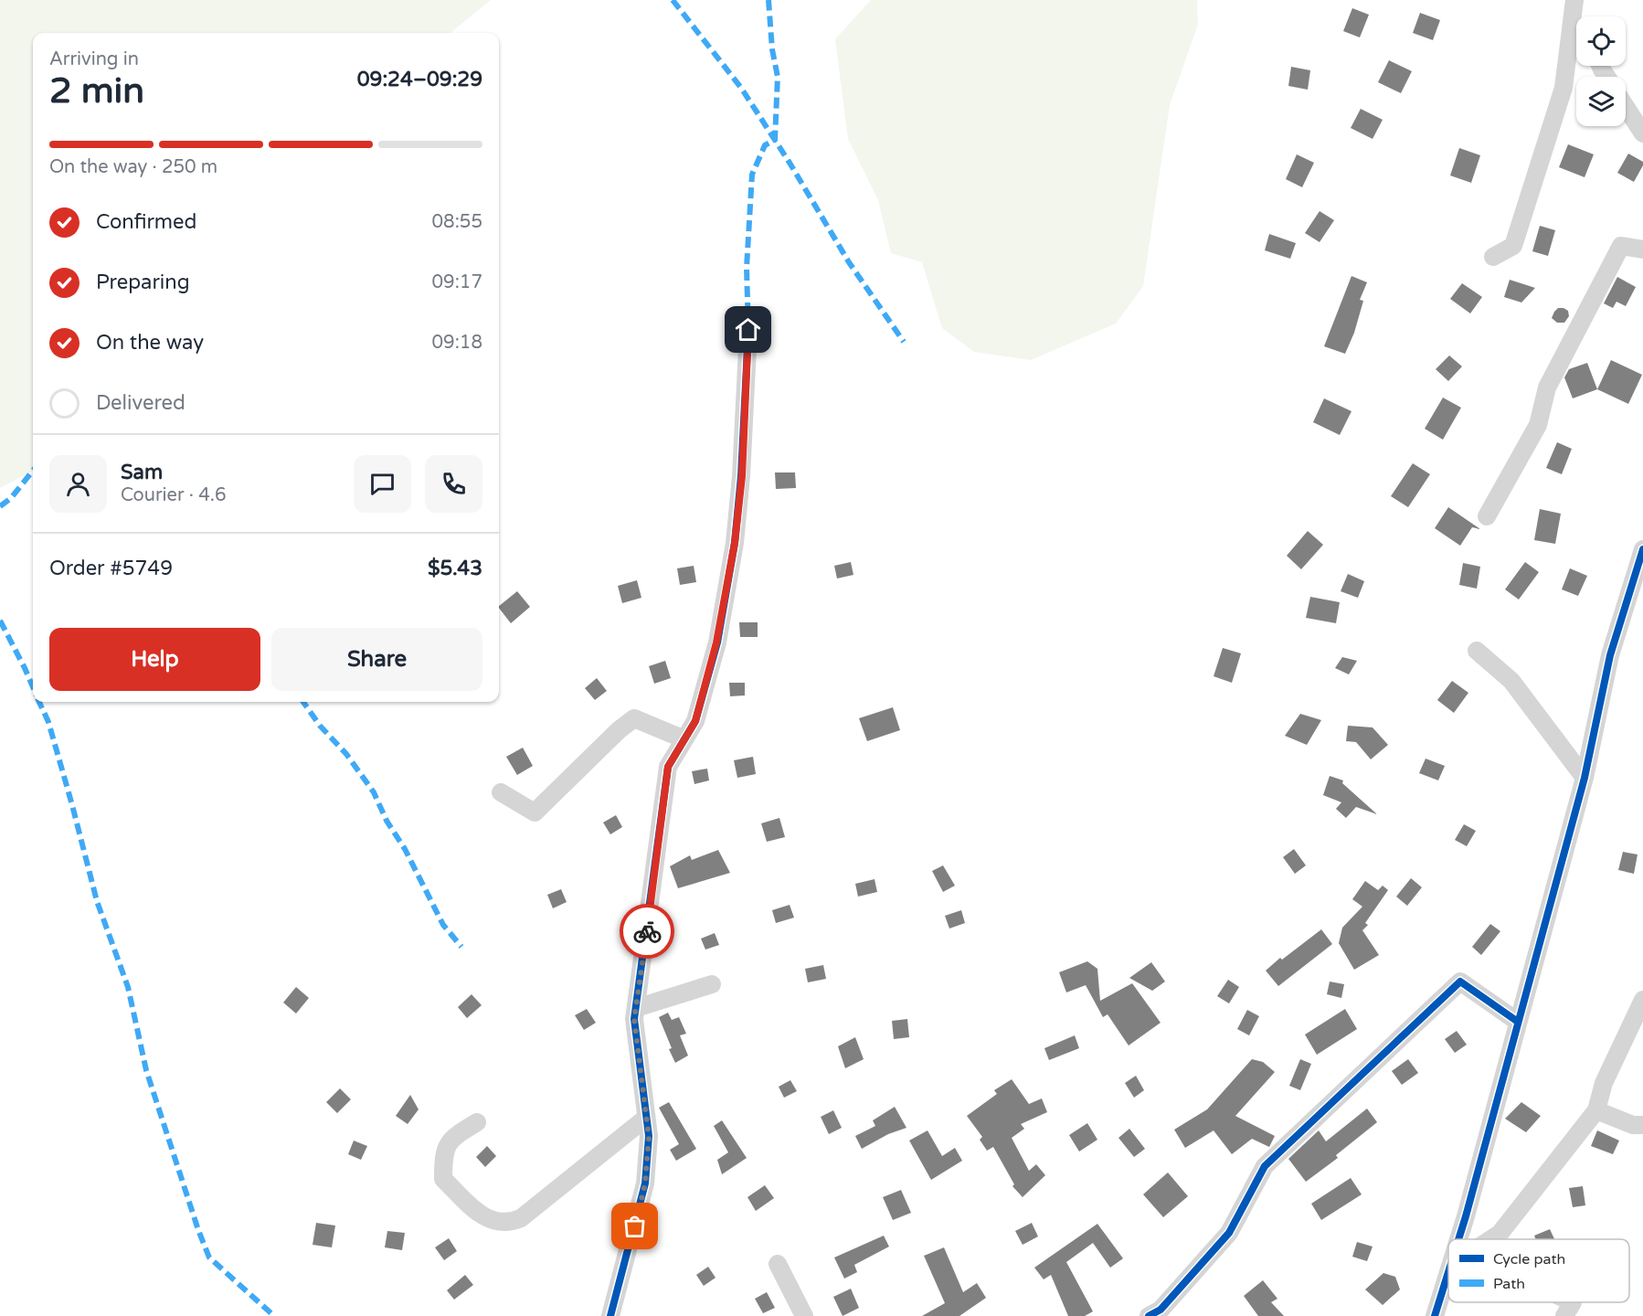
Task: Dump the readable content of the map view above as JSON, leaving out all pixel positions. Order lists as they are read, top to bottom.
{
  "legend": ["Cycle path", "Path"],
  "page": {
    "heading": ["2 min", "Arriving in", "09:24–09:29"],
    "panel": [
      "Sam",
      "Courier · 4.6",
      "Order #5749",
      "$5.43"
    ],
    "bar": "On the way · 250 m",
    "list": [
      ["Confirmed", "08:55"],
      ["Preparing", "09:17"],
      ["On the way", "09:18"],
      "Delivered"
    ],
    "buttons": ["Help", "Share"]
  }
}
